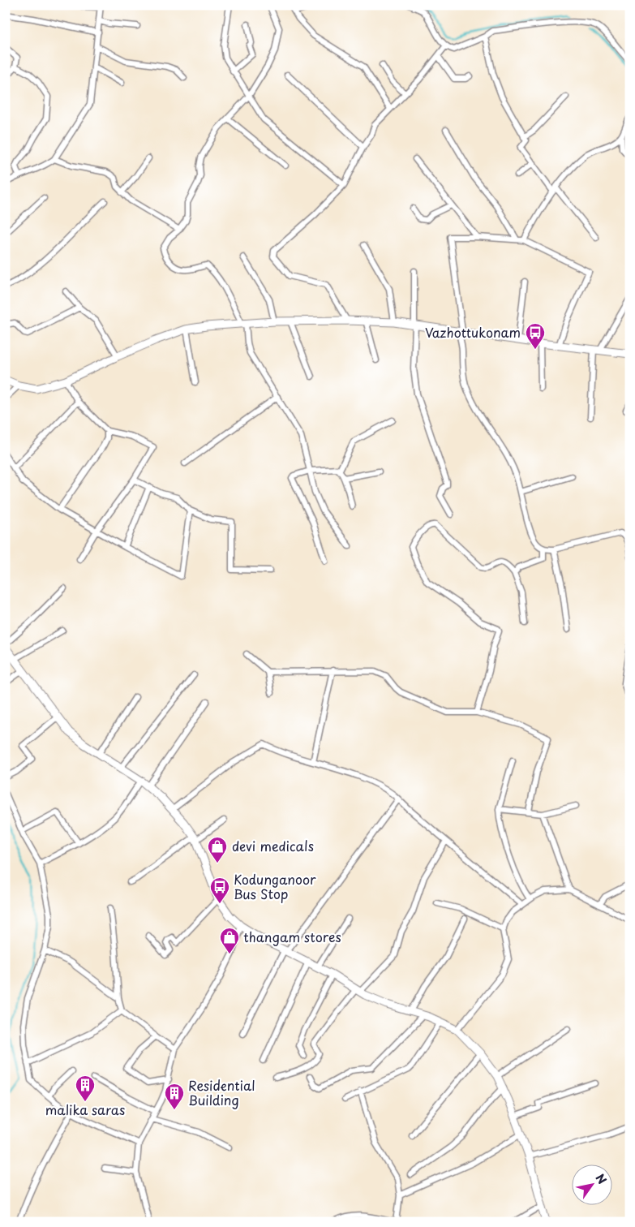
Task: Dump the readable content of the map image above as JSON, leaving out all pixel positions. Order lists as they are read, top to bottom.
{
  "places": {
    "bus stop": ["Vazhottukonam", "Kodunganoor Bus Stop"],
    "shop": ["devi medicals", "thangam stores"],
    "building": ["malika saras", "Residential Building"]
  },
  "north": "top right"
}
